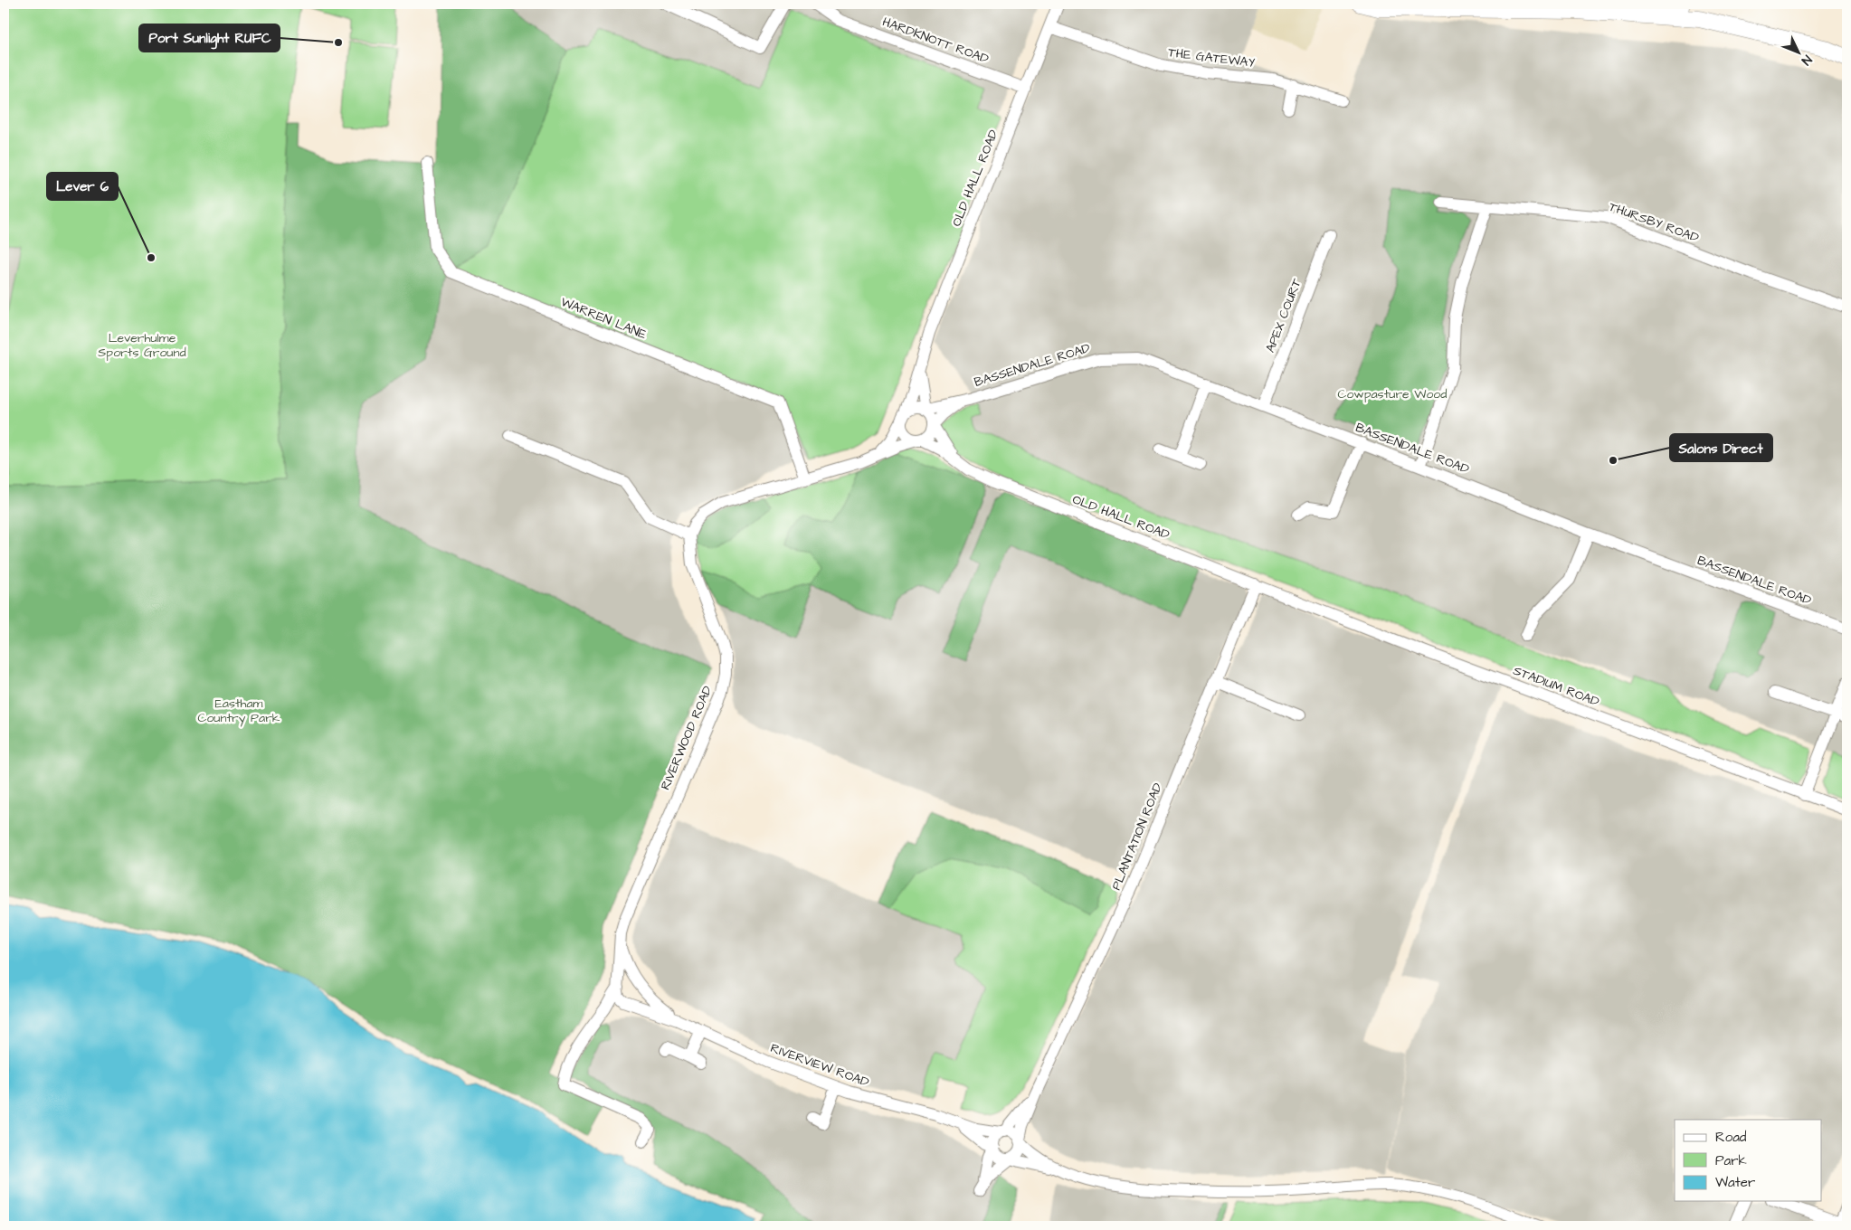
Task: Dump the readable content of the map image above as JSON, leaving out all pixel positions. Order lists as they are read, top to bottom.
{
  "streets": {
    "street": [
      "HARDKNOTT ROAD",
      "THE GATEWAY",
      "OLD HALL ROAD",
      "THURSBY ROAD",
      "APEX COURT",
      "WARREN LANE",
      "BASSENDALE ROAD",
      "STADIUM ROAD",
      "RIVERWOOD ROAD",
      "PLANTATION ROAD",
      "RIVERVIEW ROAD"
    ]
  },
  "crossings": [
    ["HARDKNOTT ROAD", "OLD HALL ROAD"],
    ["THE GATEWAY", "OLD HALL ROAD"],
    ["OLD HALL ROAD", "BASSENDALE ROAD"],
    ["OLD HALL ROAD", "STADIUM ROAD"],
    ["OLD HALL ROAD", "PLANTATION ROAD"],
    ["APEX COURT", "BASSENDALE ROAD"],
    ["STADIUM ROAD", "PLANTATION ROAD"],
    ["RIVERWOOD ROAD", "RIVERVIEW ROAD"],
    ["PLANTATION ROAD", "RIVERVIEW ROAD"]
  ],
  "parks": ["Leverhulme Sports Ground", "Cowpasture Wood", "Eastham Country Park"],
  "places": ["Port Sunlight RUFC", "Lever 6", "Salons Direct"],
  "legend": ["Road", "Park", "Water"],
  "north": "bottom right"
}
